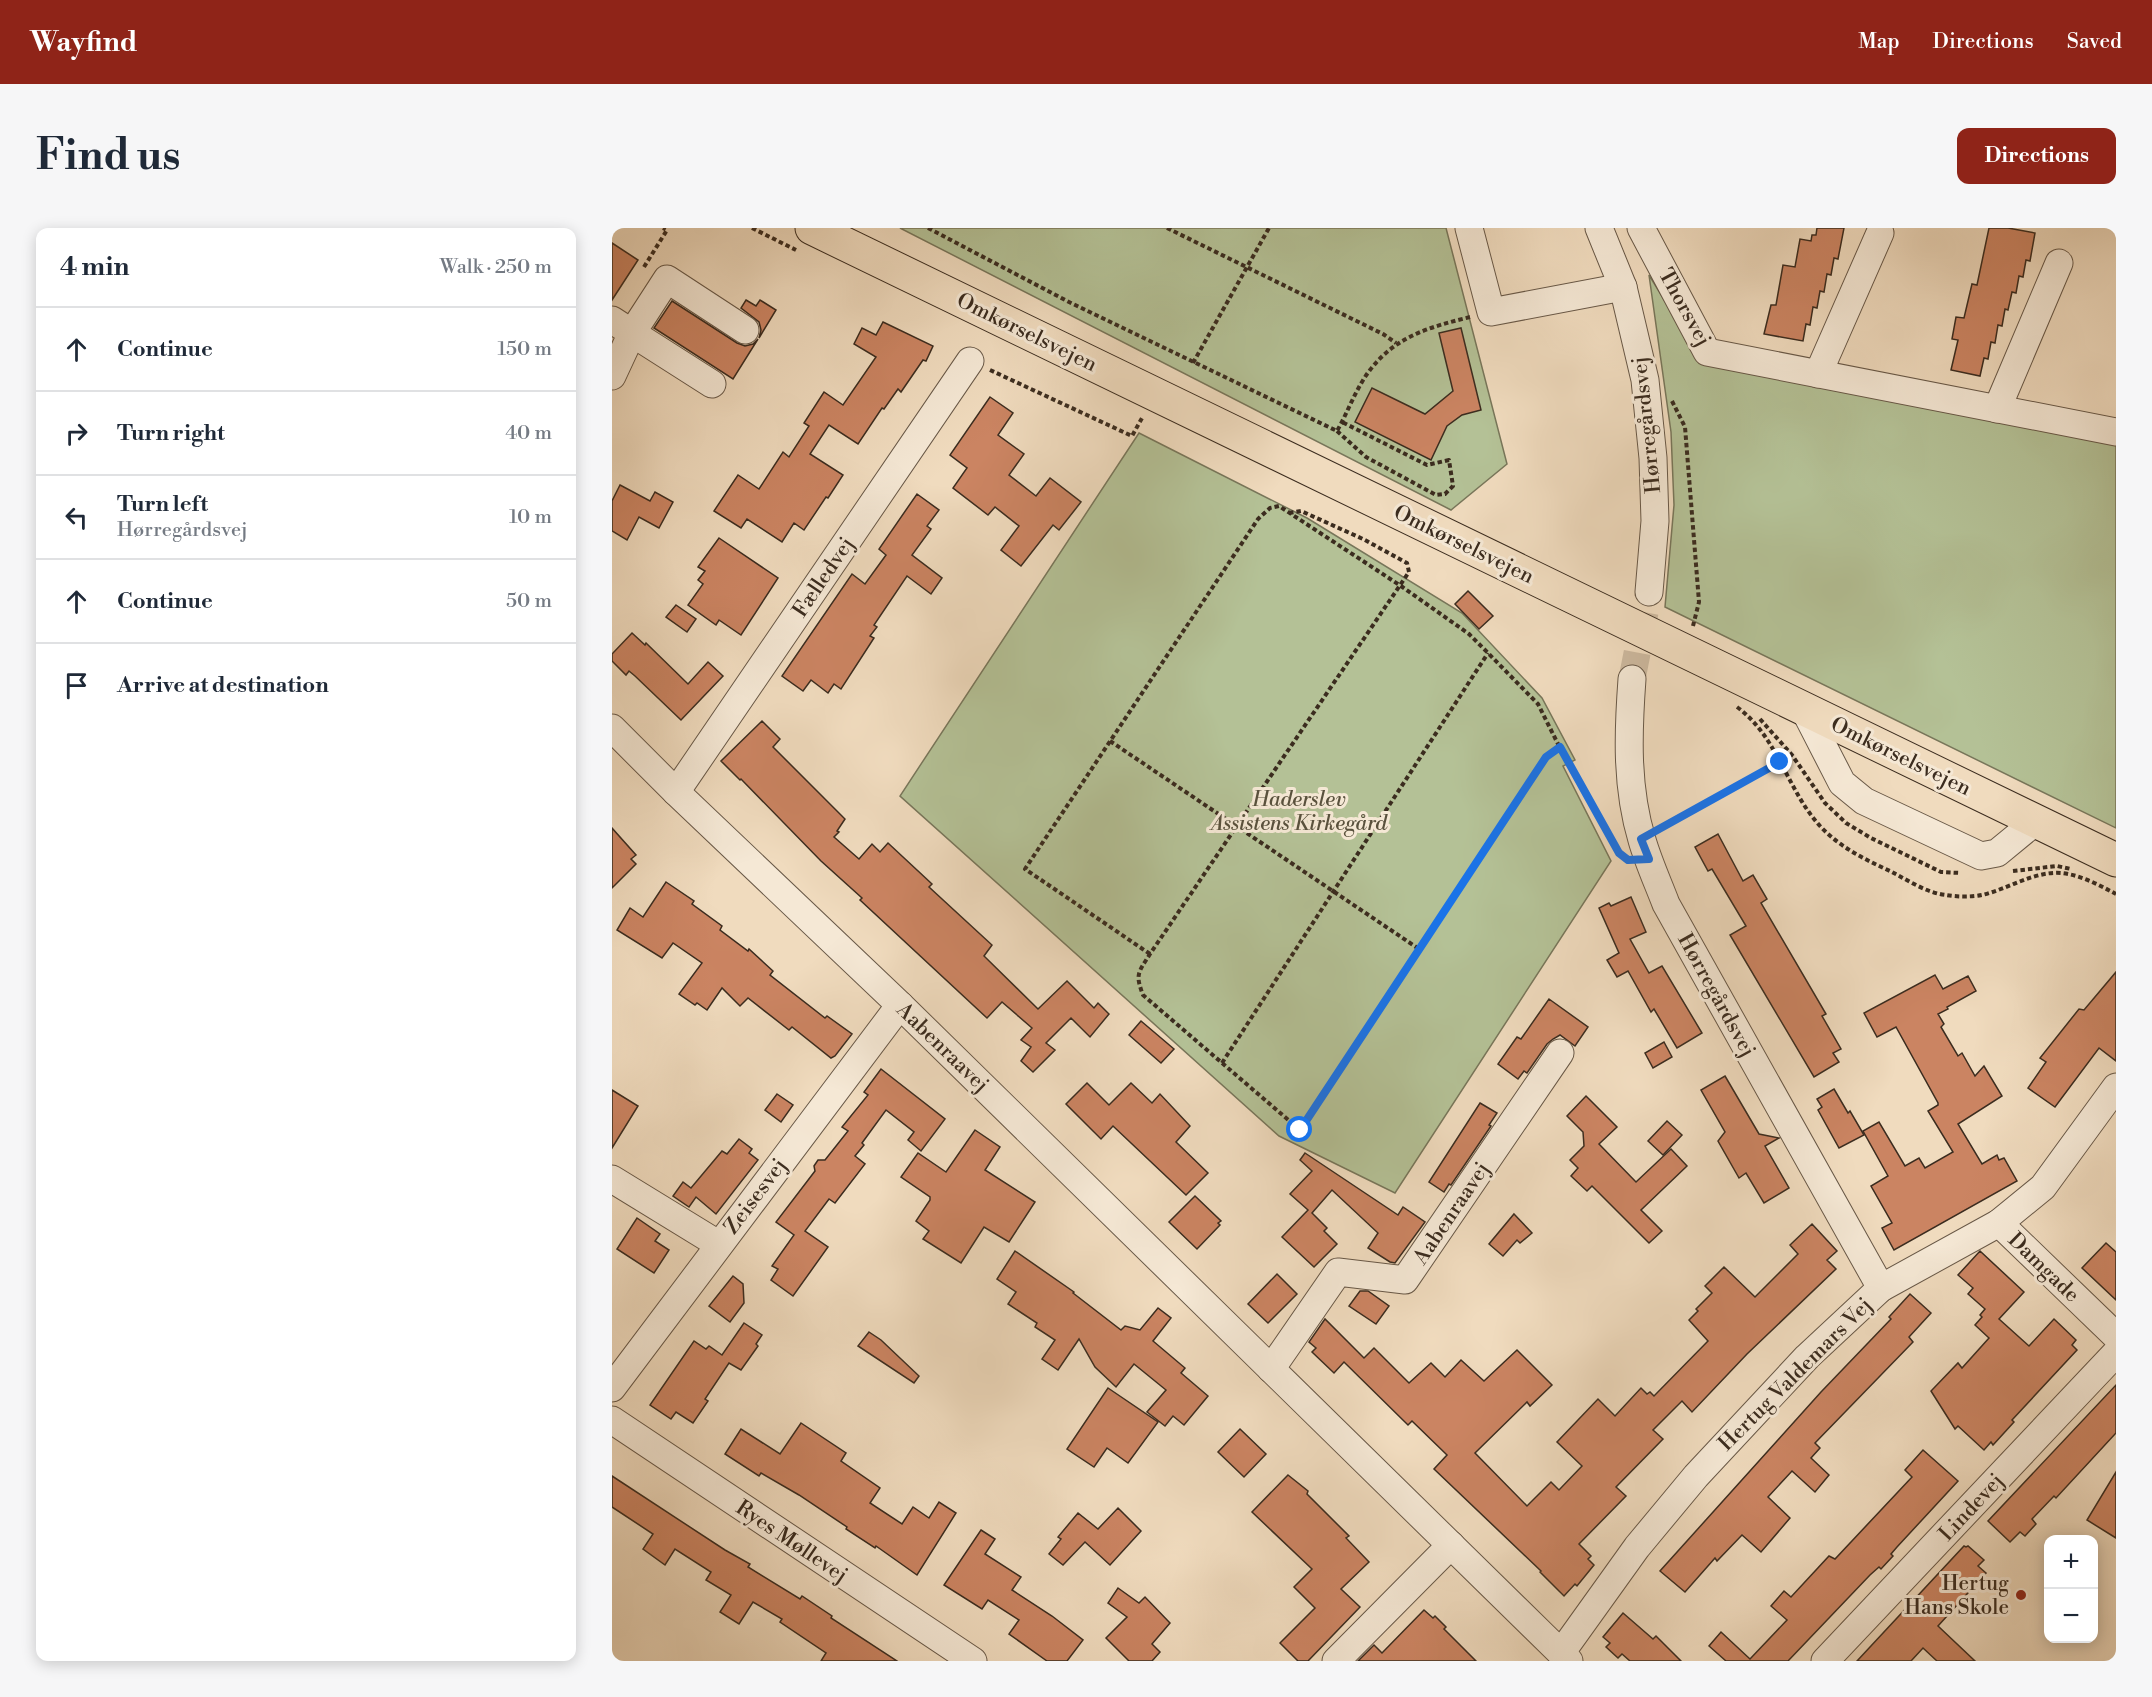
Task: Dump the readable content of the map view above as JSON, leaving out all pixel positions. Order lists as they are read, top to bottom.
{
  "streets": {
    "main road": ["Omkørselsvejen"],
    "street": [
      "Thorsvej",
      "Hørregårdsvej",
      "Fælledvej",
      "Aabenraavej",
      "Zeisesvej",
      "Damgade",
      "Hertug Valdemars Vej",
      "Lindevej",
      "Ryes Møllevej"
    ]
  },
  "crossings": [
    ["Hørregårdsvej", "Hertug Valdemars Vej"],
    ["Fælledvej", "Aabenraavej"],
    ["Aabenraavej", "Zeisesvej"],
    ["Aabenraavej", "Hertug Valdemars Vej"],
    ["Damgade", "Hertug Valdemars Vej"]
  ],
  "parks": ["Haderslev Assistens Kirkegård"],
  "places": ["Hertug Hans Skole"],
  "page": {
    "header": "Wayfind",
    "nav": ["Map", "Directions", "Saved"],
    "buttons": "Directions",
    "title": "Find us",
    "heading": ["4 min", "Walk · 250 m"],
    "list": [
      ["Continue", "150 m"],
      ["Turn right", "40 m"],
      ["Turn left", "Hørregårdsvej", "10 m"],
      ["Continue", "50 m"],
      "Arrive at destination"
    ],
    "map_buttons": ["+", "−"]
  }
}
